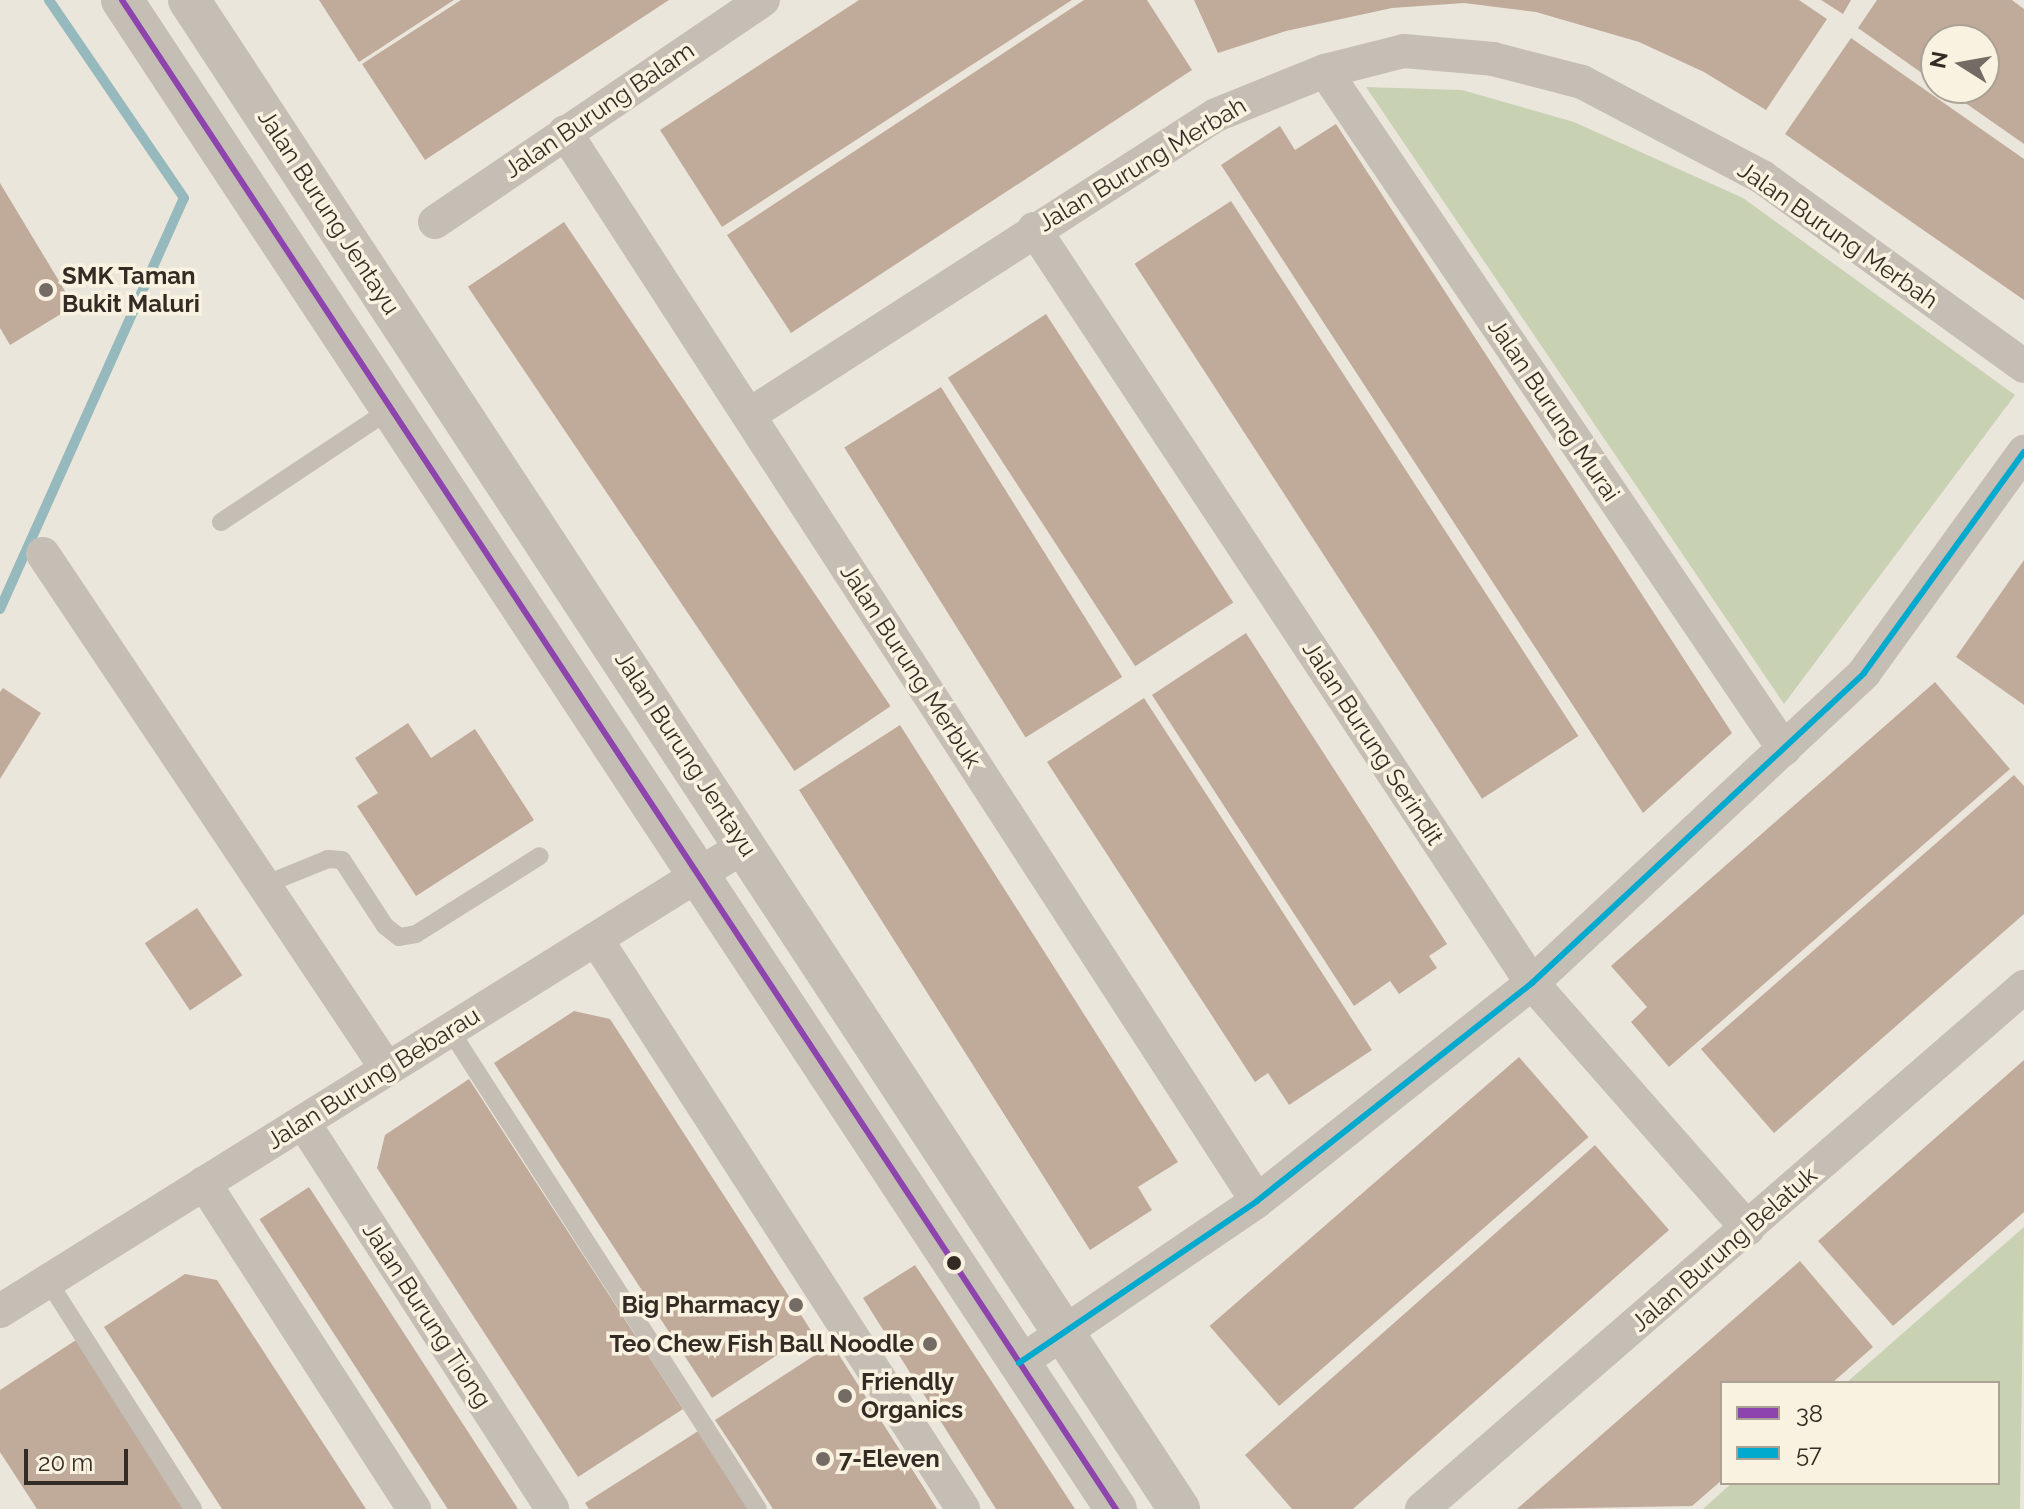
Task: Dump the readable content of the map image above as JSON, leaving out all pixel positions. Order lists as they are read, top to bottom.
{
  "streets": {
    "street": [
      "Jalan Burung Balam",
      "Jalan Burung Merbah",
      "Jalan Burung Jentayu",
      "Jalan Burung Murai",
      "Jalan Burung Merbuk",
      "Jalan Burung Serindit",
      "Jalan Burung Bebarau",
      "Jalan Burung Belatuk",
      "Jalan Burung Tiong"
    ]
  },
  "crossings": [
    ["Jalan Burung Balam", "Jalan Burung Merbuk"],
    ["Jalan Burung Merbah", "Jalan Burung Murai"],
    ["Jalan Burung Merbah", "Jalan Burung Merbuk"],
    ["Jalan Burung Merbah", "Jalan Burung Serindit"],
    ["Jalan Burung Jentayu", "Jalan Burung Bebarau"],
    ["Jalan Burung Serindit", "Jalan Burung Belatuk"],
    ["Jalan Burung Bebarau", "Jalan Burung Tiong"]
  ],
  "places": [
    "SMK Taman Bukit Maluri",
    "Big Pharmacy",
    "Teo Chew Fish Ball Noodle",
    "Friendly Organics",
    "7-Eleven"
  ],
  "lines": ["transit line 38", "transit line 57"],
  "legend": ["38", "57"],
  "scale_bar": "20 m",
  "north": "left"
}
